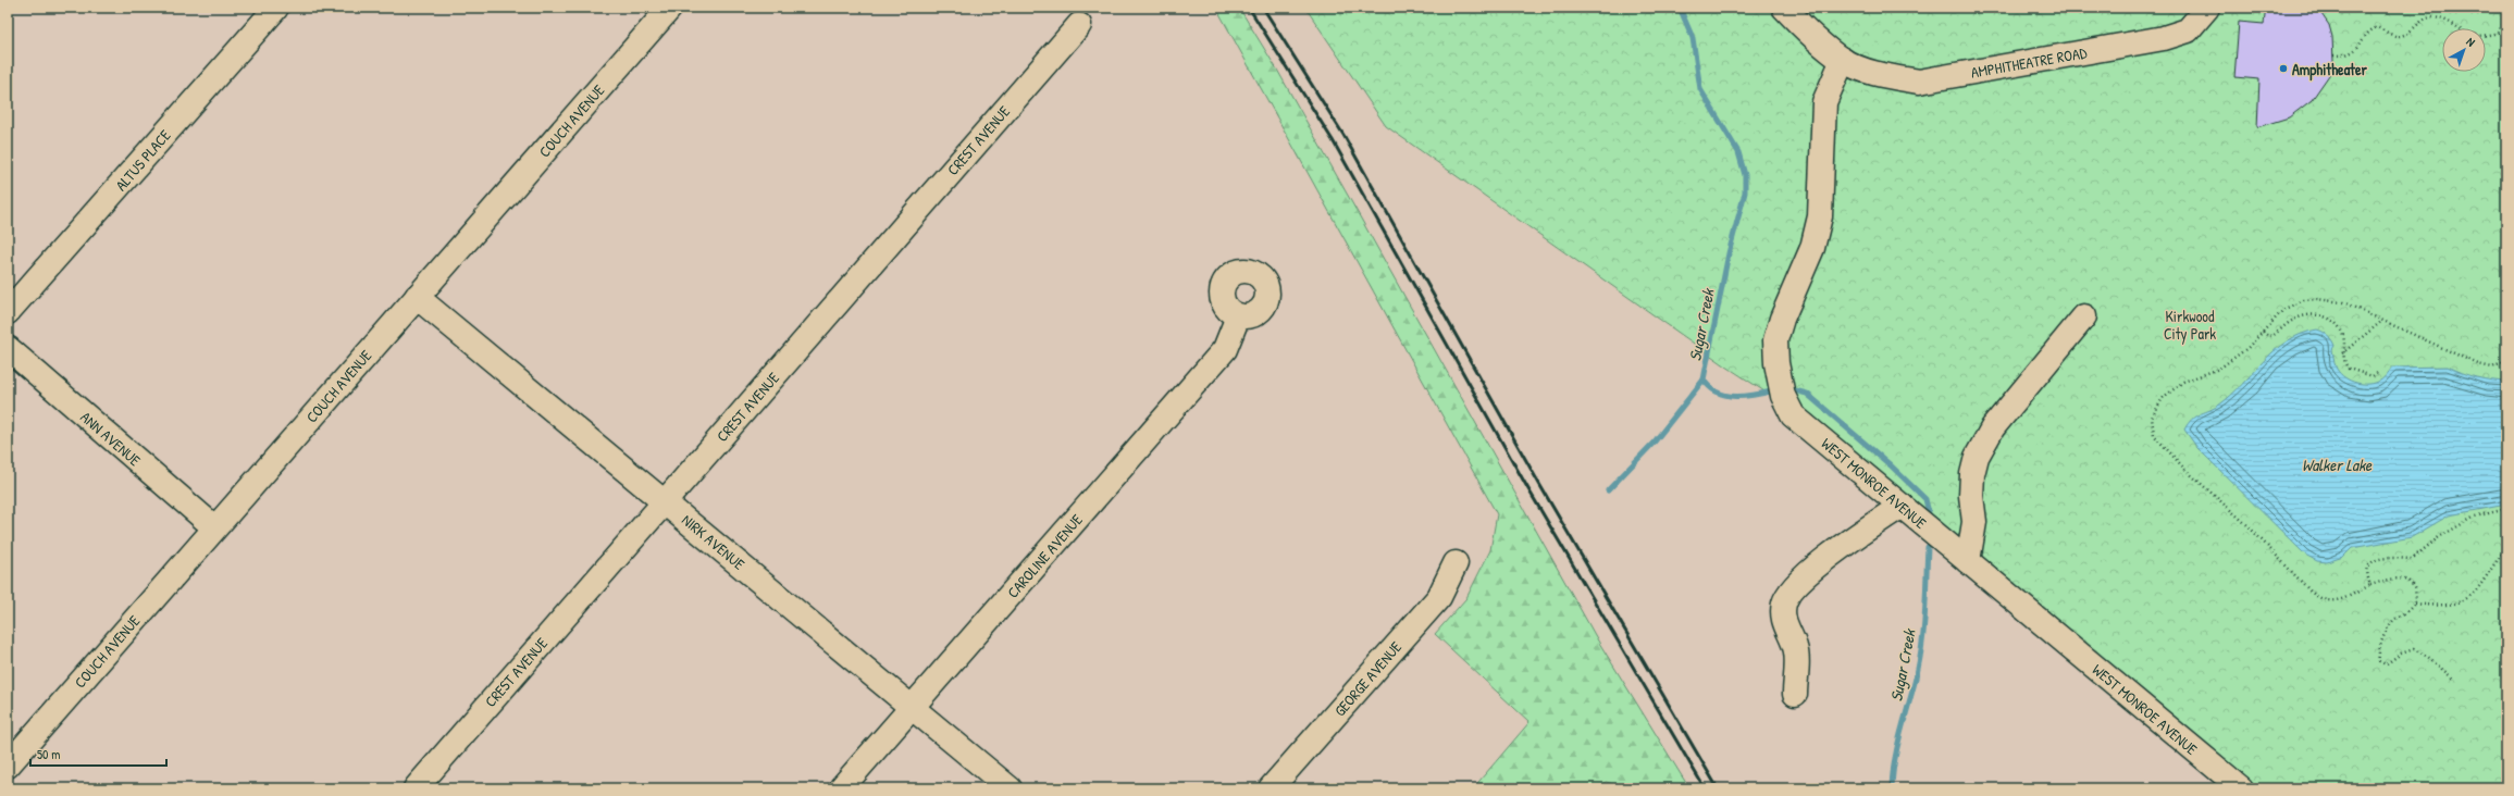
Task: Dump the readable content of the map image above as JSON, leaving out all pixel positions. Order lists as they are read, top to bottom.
{
  "streets": {
    "street": [
      "AMPHITHEATRE ROAD",
      "COUCH AVENUE",
      "CREST AVENUE",
      "ALTUS PLACE",
      "ANN AVENUE",
      "WEST MONROE AVENUE",
      "NIRK AVENUE",
      "CAROLINE AVENUE",
      "GEORGE AVENUE"
    ]
  },
  "crossings": [
    ["AMPHITHEATRE ROAD", "WEST MONROE AVENUE"],
    ["COUCH AVENUE", "ANN AVENUE"],
    ["COUCH AVENUE", "NIRK AVENUE"],
    ["CREST AVENUE", "NIRK AVENUE"],
    ["NIRK AVENUE", "CAROLINE AVENUE"]
  ],
  "water": ["Sugar Creek", "Walker Lake"],
  "parks": ["Kirkwood City Park"],
  "places": ["Amphitheater"],
  "scale_bar": "50 m",
  "north": "top right"
}
